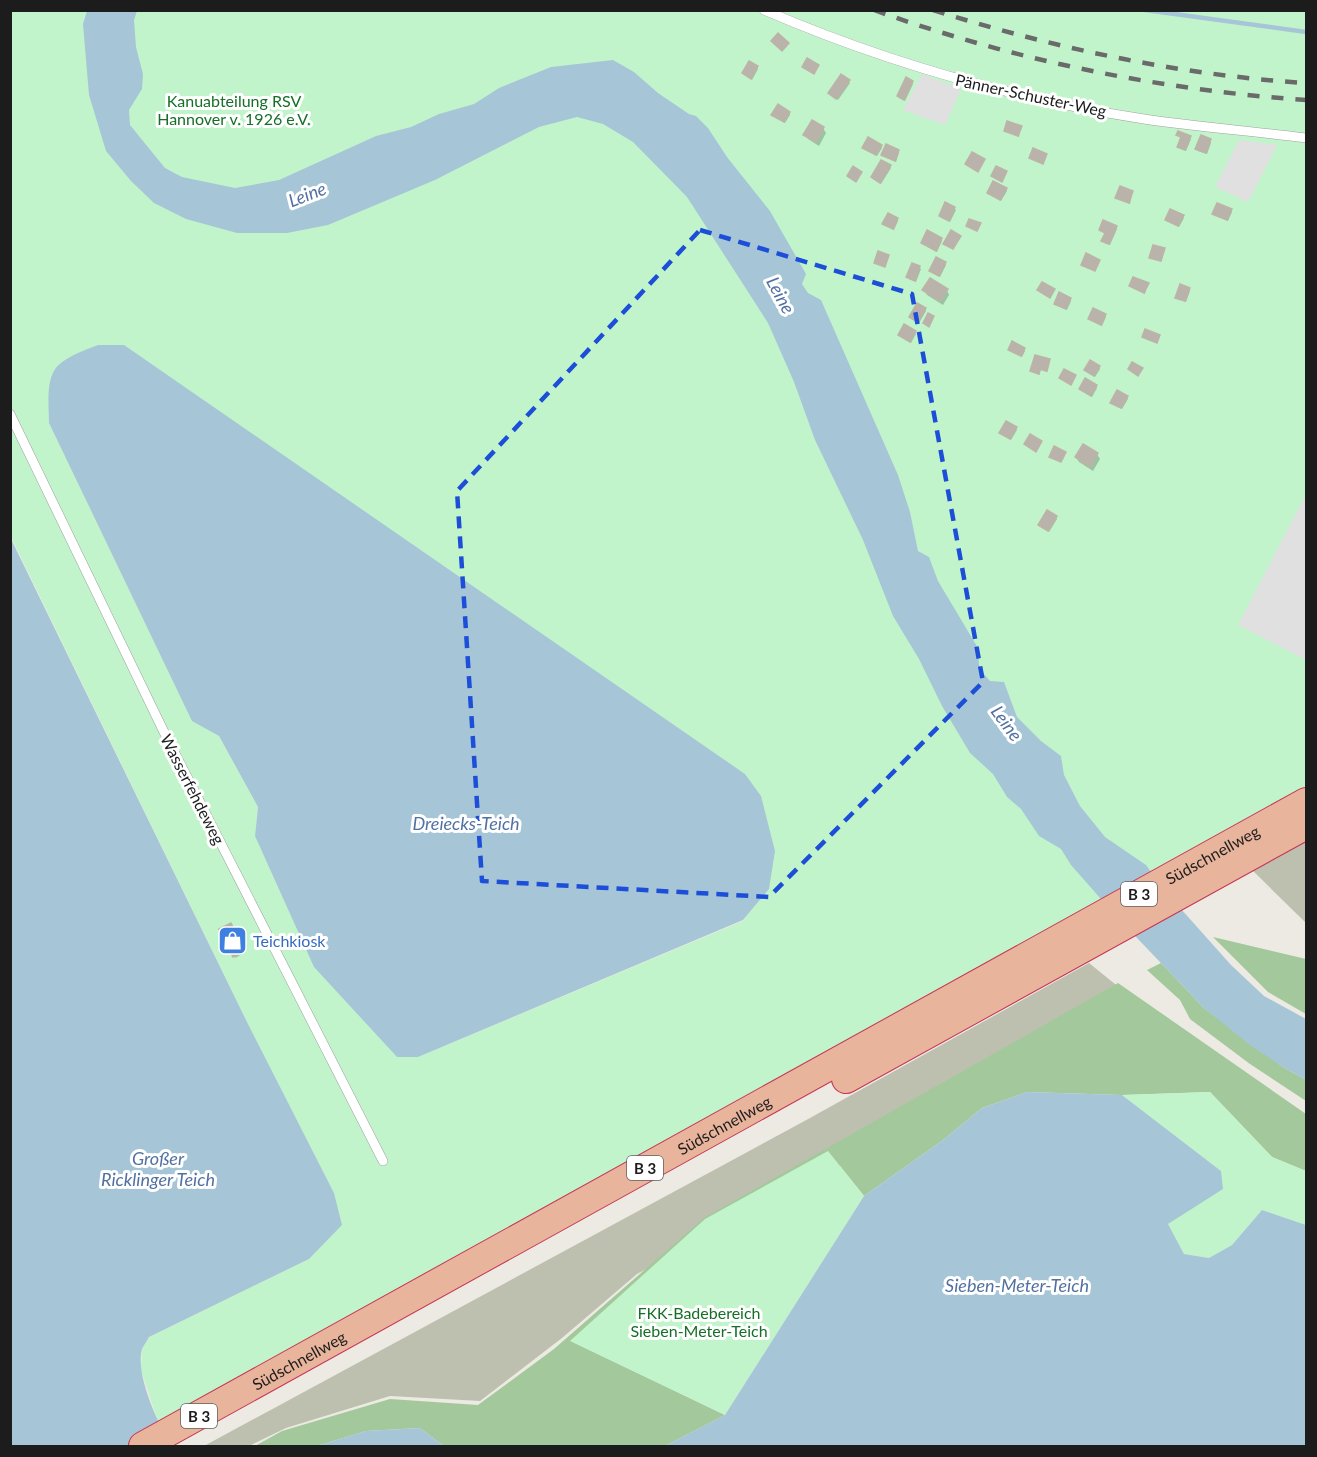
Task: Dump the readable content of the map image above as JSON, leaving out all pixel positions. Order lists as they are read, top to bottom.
{
  "streets": {
    "highway": ["Südschnellweg", "B 3"],
    "lane": ["Pänner-Schuster-Weg", "Wasserfehdeweg"]
  },
  "water": [
    "Leine",
    "Dreiecks-Teich",
    "Großer Ricklinger Teich",
    "Sieben-Meter-Teich"
  ],
  "parks": ["Kanuabteilung RSV Hannover v. 1926 e.V.", "FKK-Badebereich Sieben-Meter-Teich"],
  "places": {
    "shop": ["Teichkiosk"]
  }
}
